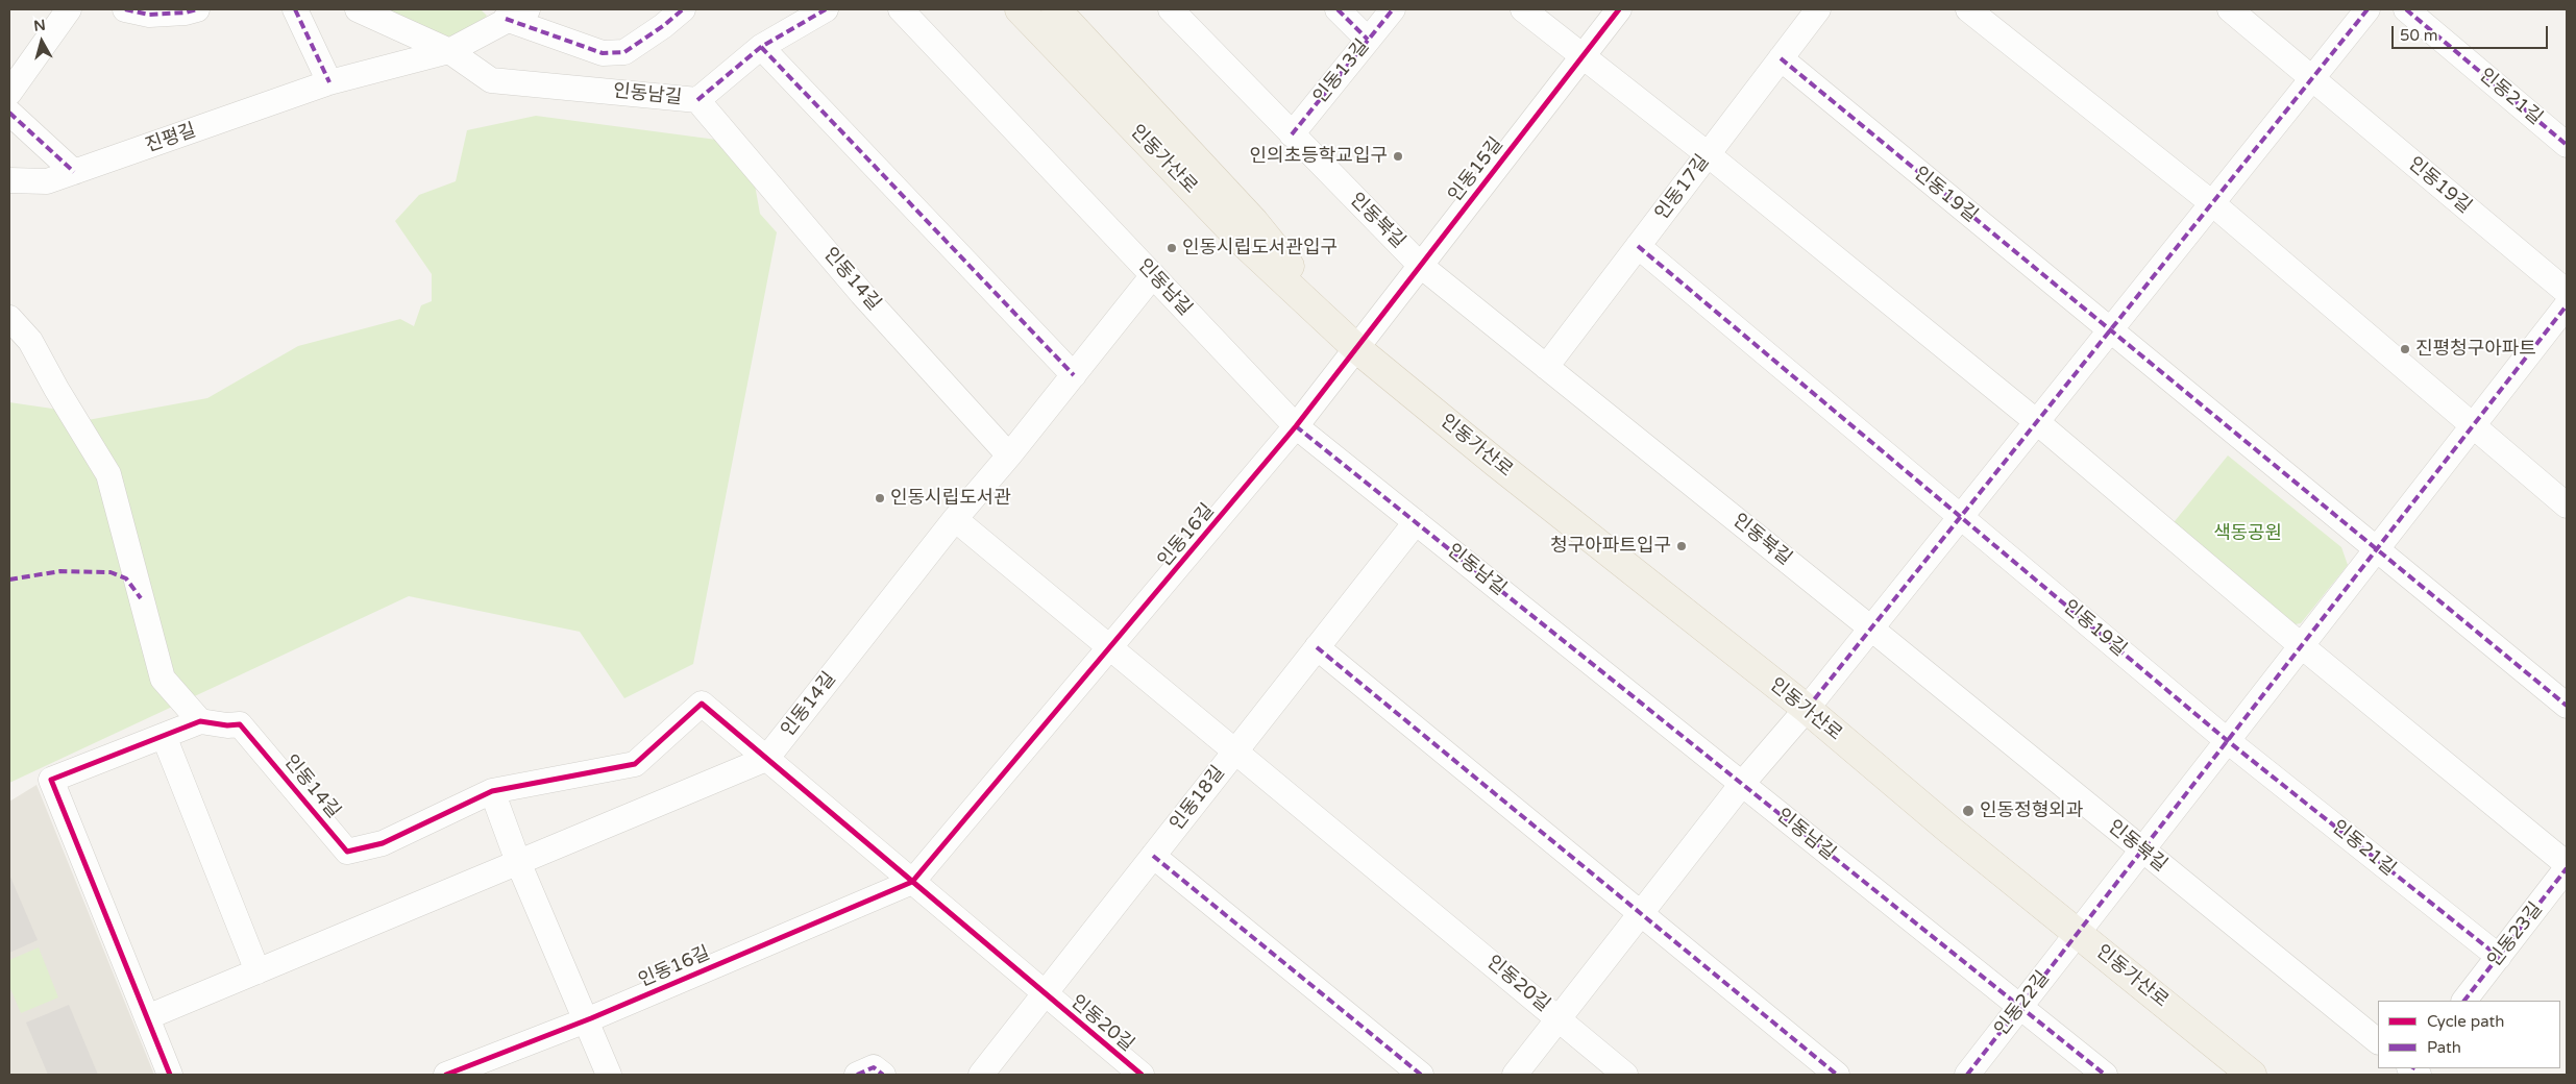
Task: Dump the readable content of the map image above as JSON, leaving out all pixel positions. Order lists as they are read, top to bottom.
{
  "streets": {
    "main road": ["인동가산로"],
    "street": [
      "인동13길",
      "인동남길",
      "인동21길",
      "진평길",
      "인동15길",
      "인동19길",
      "인동17길",
      "인동북길",
      "인동14길",
      "인동16길",
      "인동18길",
      "인동23길",
      "인동20길",
      "인동22길"
    ]
  },
  "crossings": [
    ["인동13길", "인동북길"],
    ["인동남길", "진평길"],
    ["인동남길", "인동14길"],
    ["인동남길", "인동16길"],
    ["인동남길", "인동18길"],
    ["인동남길", "인동20길"],
    ["인동남길", "인동22길"],
    ["인동21길", "인동19길"],
    ["인동21길", "인동23길"],
    ["인동가산로", "인동15길"],
    ["인동가산로", "인동16길"],
    ["인동가산로", "인동20길"],
    ["인동가산로", "인동22길"],
    ["인동15길", "인동북길"],
    ["인동15길", "인동16길"],
    ["인동19길", "인동17길"],
    ["인동17길", "인동북길"],
    ["인동18길", "인동20길"]
  ],
  "parks": ["색동공원"],
  "places": [
    "인의초등학교입구",
    "인동시립도서관입구",
    "진평청구아파트",
    "인동시립도서관",
    "청구아파트입구",
    "인동정형외과"
  ],
  "legend": ["Cycle path", "Path"],
  "scale_bar": "50 m",
  "north": "top"
}
